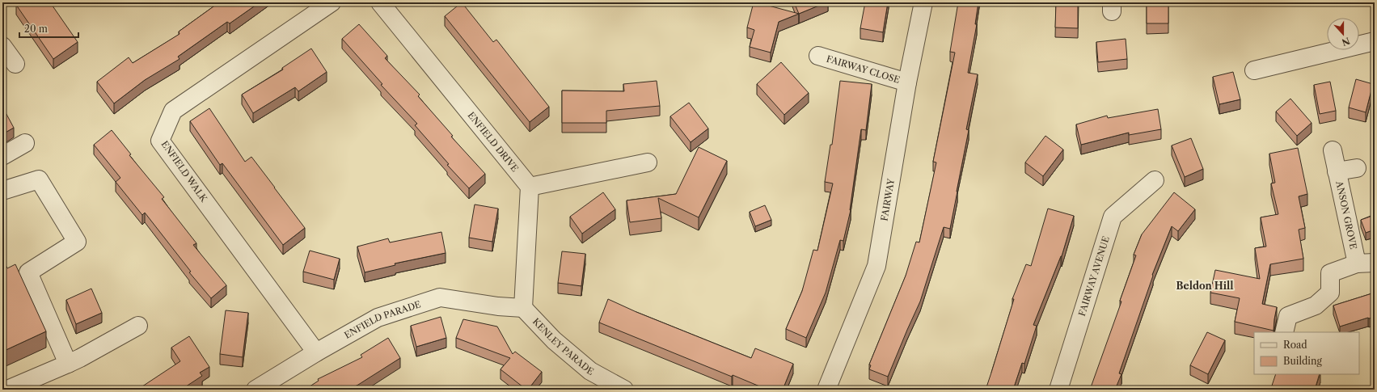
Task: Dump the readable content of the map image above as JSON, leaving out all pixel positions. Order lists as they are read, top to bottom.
{
  "streets": {
    "street": [
      "FAIRWAY CLOSE",
      "ENFIELD DRIVE",
      "ENFIELD WALK",
      "FAIRWAY",
      "ANSON GROVE",
      "FAIRWAY AVENUE",
      "ENFIELD PARADE",
      "KENLEY PARADE"
    ]
  },
  "crossings": [
    ["FAIRWAY CLOSE", "FAIRWAY"],
    ["ENFIELD WALK", "ENFIELD PARADE"],
    ["ENFIELD PARADE", "KENLEY PARADE"]
  ],
  "districts": ["Beldon Hill"],
  "legend": ["Road", "Building"],
  "scale_bar": "20 m",
  "north": "bottom"
}
